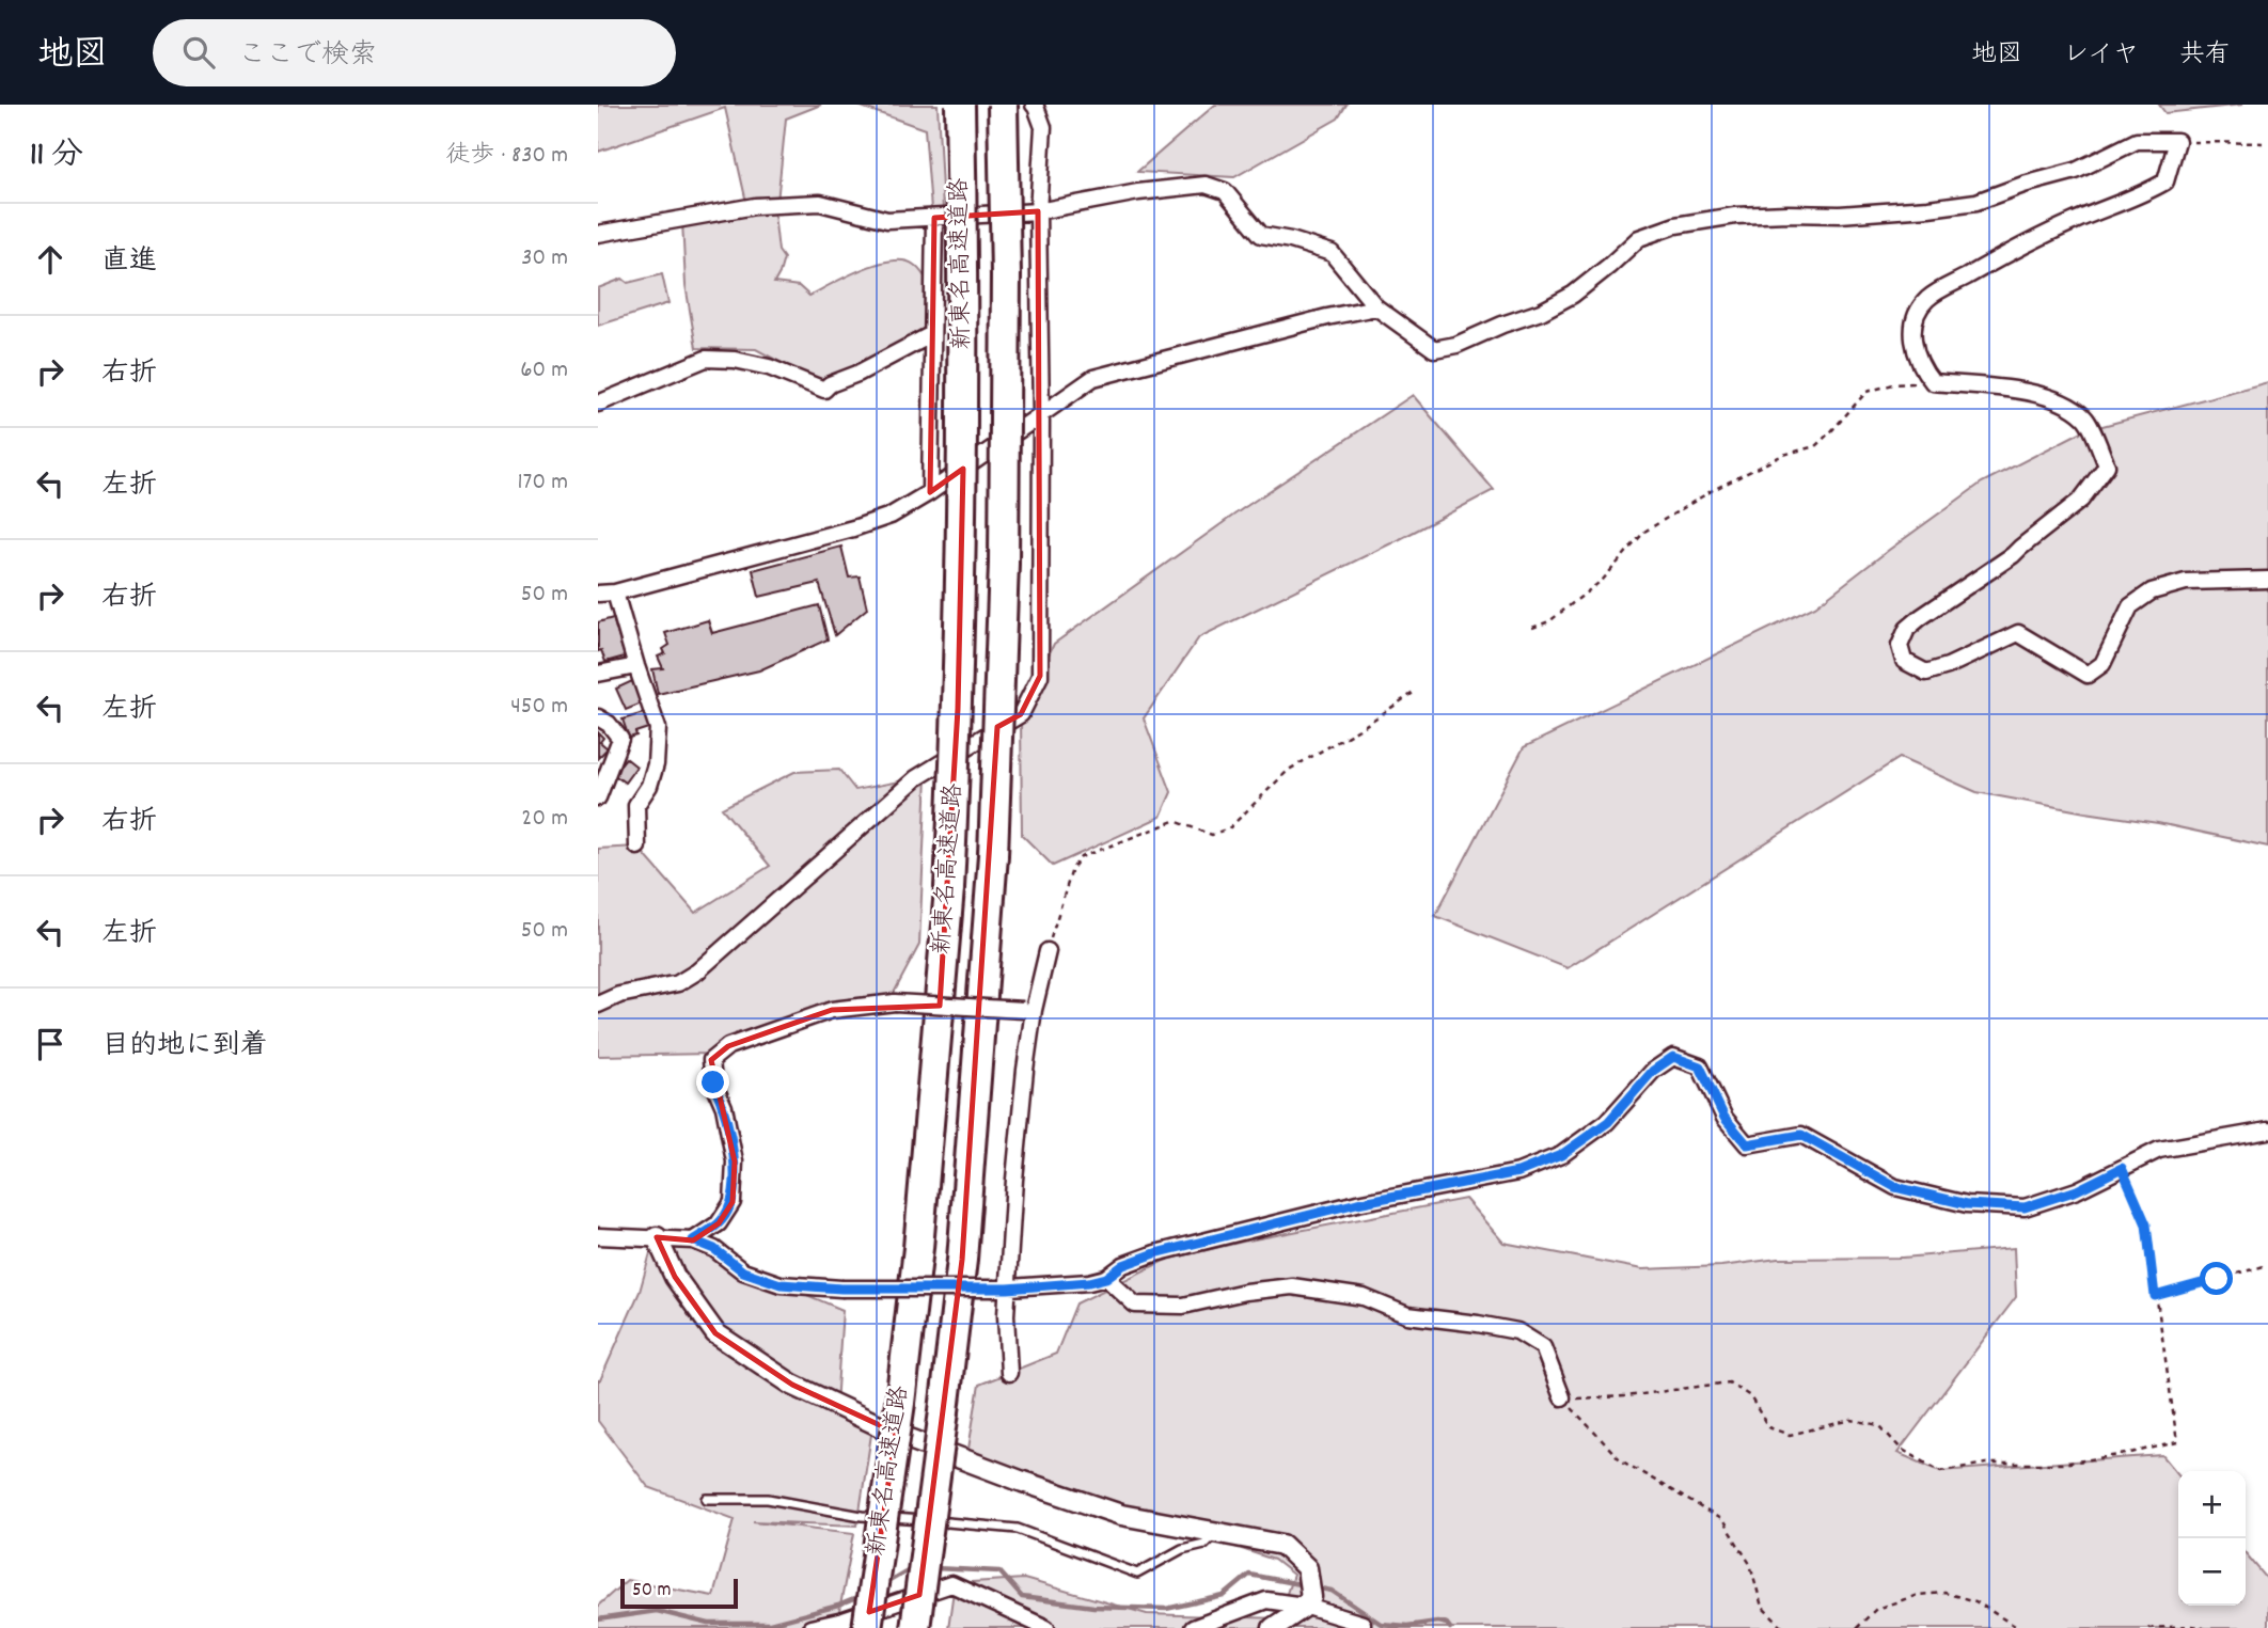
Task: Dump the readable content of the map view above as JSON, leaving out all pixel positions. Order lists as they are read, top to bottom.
{
  "streets": {
    "highway": ["新東名高速道路"]
  },
  "scale_bar": "50 m",
  "page": {
    "header": "地図",
    "search": "ここで検索",
    "nav": ["地図", "レイヤ", "共有"],
    "heading": ["11 分", "徒歩 · 830 m"],
    "list": [
      ["直進", "30 m"],
      ["右折", "60 m"],
      ["左折", "170 m"],
      ["右折", "50 m"],
      ["左折", "450 m"],
      ["右折", "20 m"],
      ["左折", "50 m"],
      "目的地に到着"
    ],
    "map_buttons": ["+", "−"],
    "scale": "50 m"
  }
}
